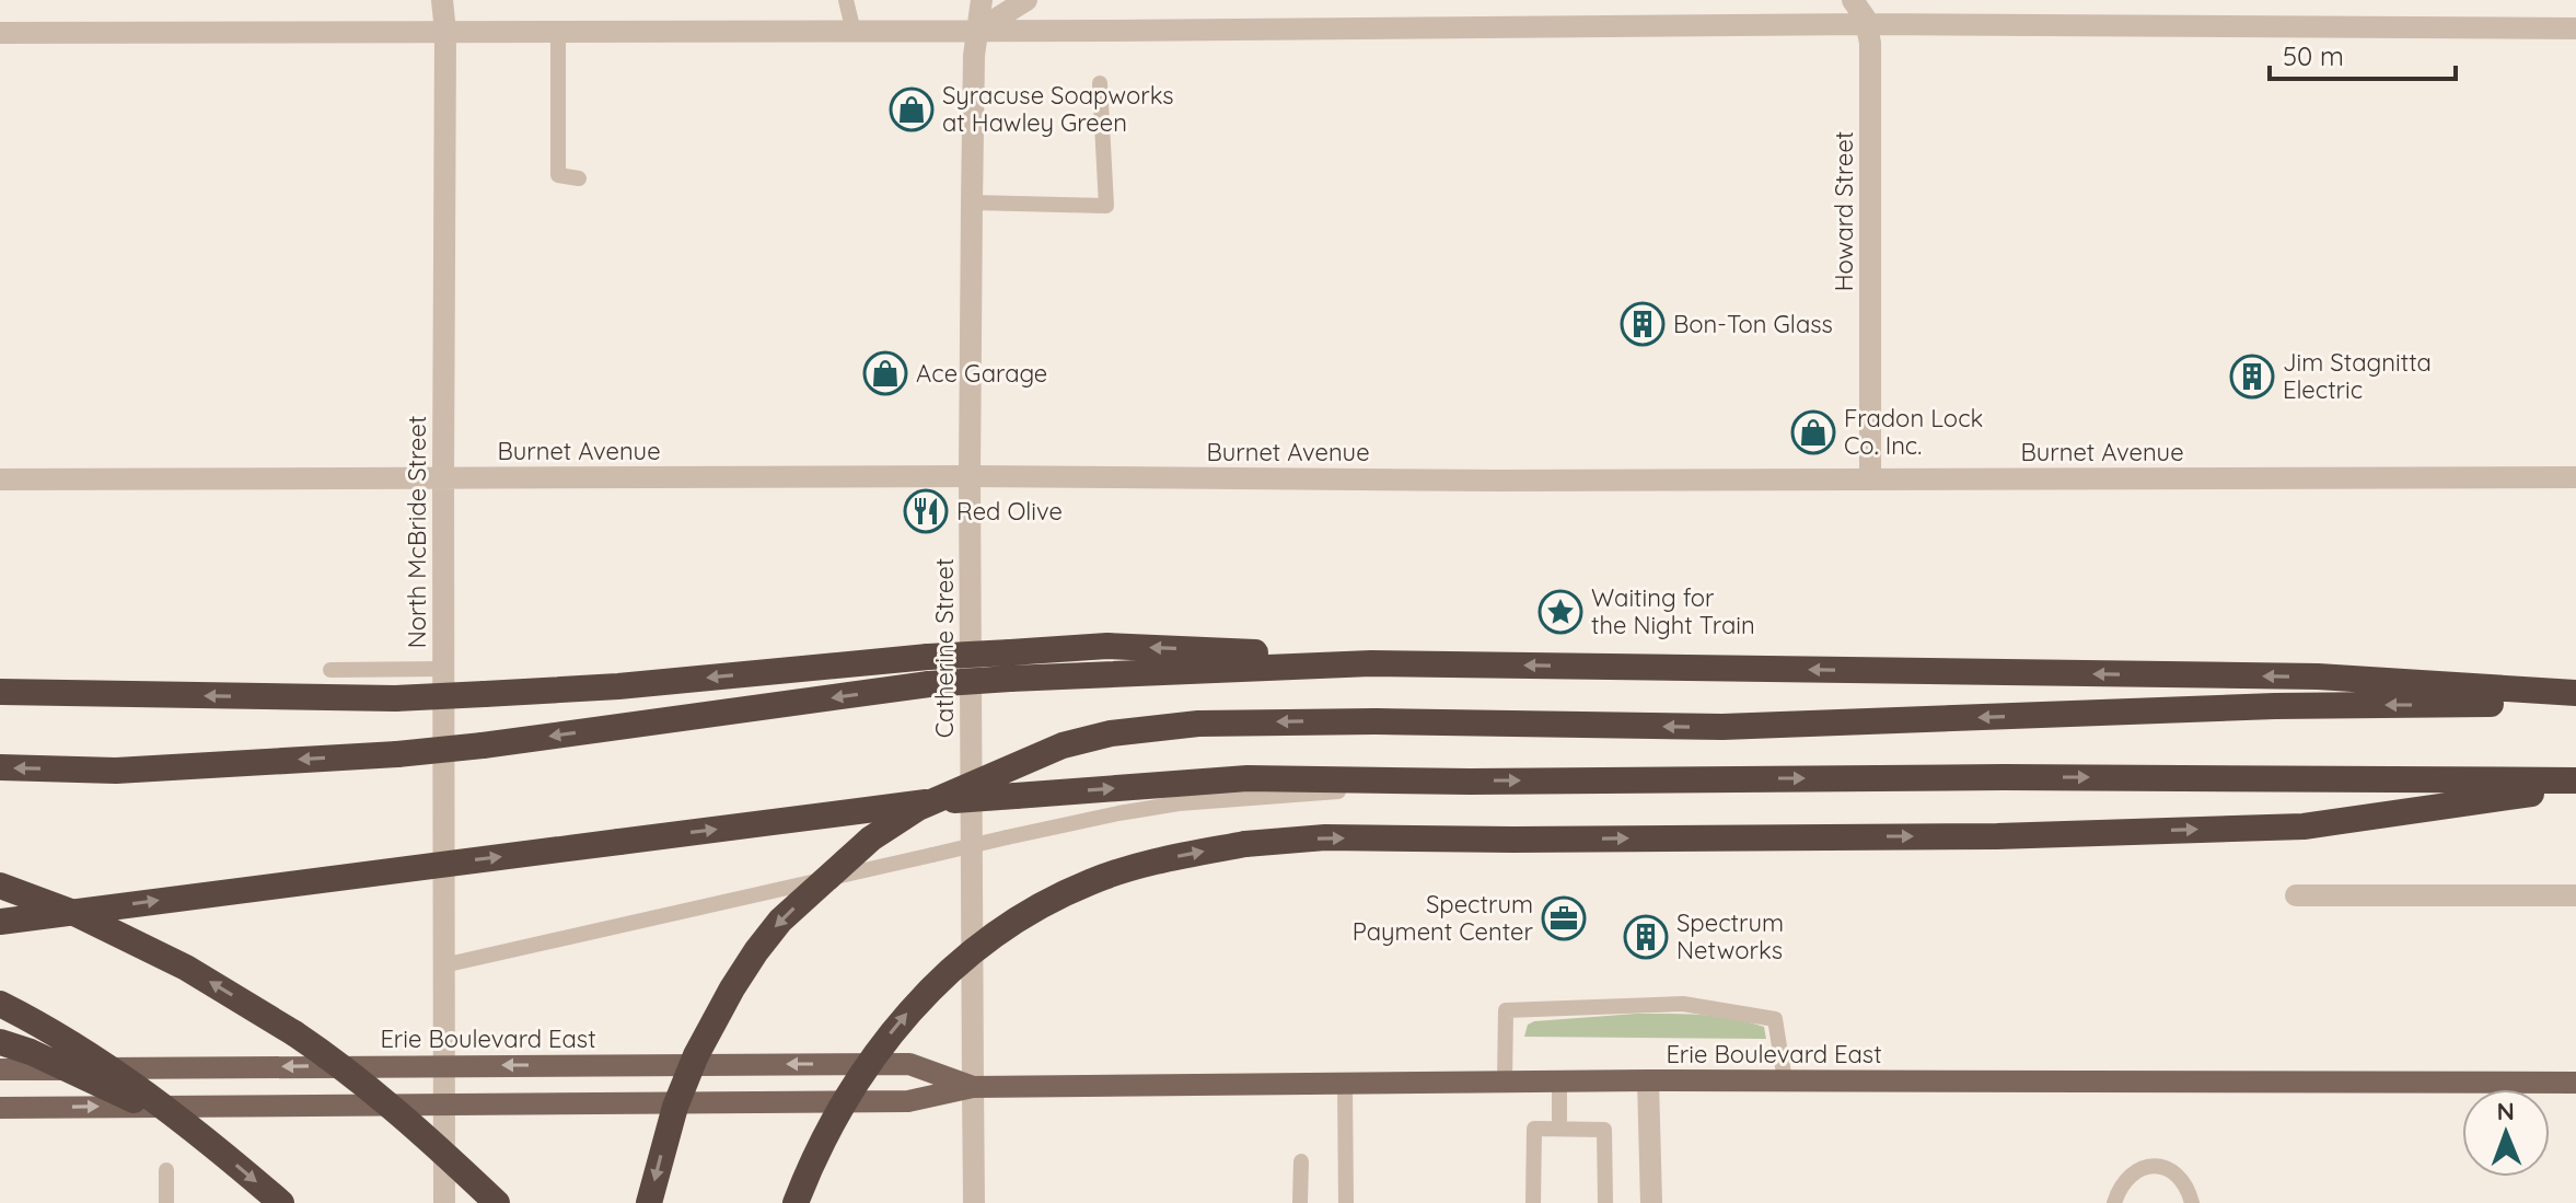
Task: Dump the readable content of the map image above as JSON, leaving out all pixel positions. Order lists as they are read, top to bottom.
{
  "streets": {
    "main road": ["Erie Boulevard East"],
    "street": [
      "Howard Street",
      "Burnet Avenue",
      "North McBride Street",
      "Catherine Street"
    ]
  },
  "crossings": [
    ["Howard Street", "Burnet Avenue"],
    ["Burnet Avenue", "North McBride Street"],
    ["Burnet Avenue", "Catherine Street"],
    ["North McBride Street", "Erie Boulevard East"],
    ["Catherine Street", "Erie Boulevard East"]
  ],
  "places": {
    "shop": ["Syracuse Soapworks at Hawley Green", "Ace Garage", "Fradon Lock Co. Inc."],
    "building": ["Bon-Ton Glass", "Jim Stagnitta Electric", "Spectrum Networks"],
    "restaurant": ["Red Olive"],
    "place": ["Waiting for the Night Train"],
    "office": ["Spectrum Payment Center"]
  },
  "scale_bar": "50 m",
  "north": "top"
}
